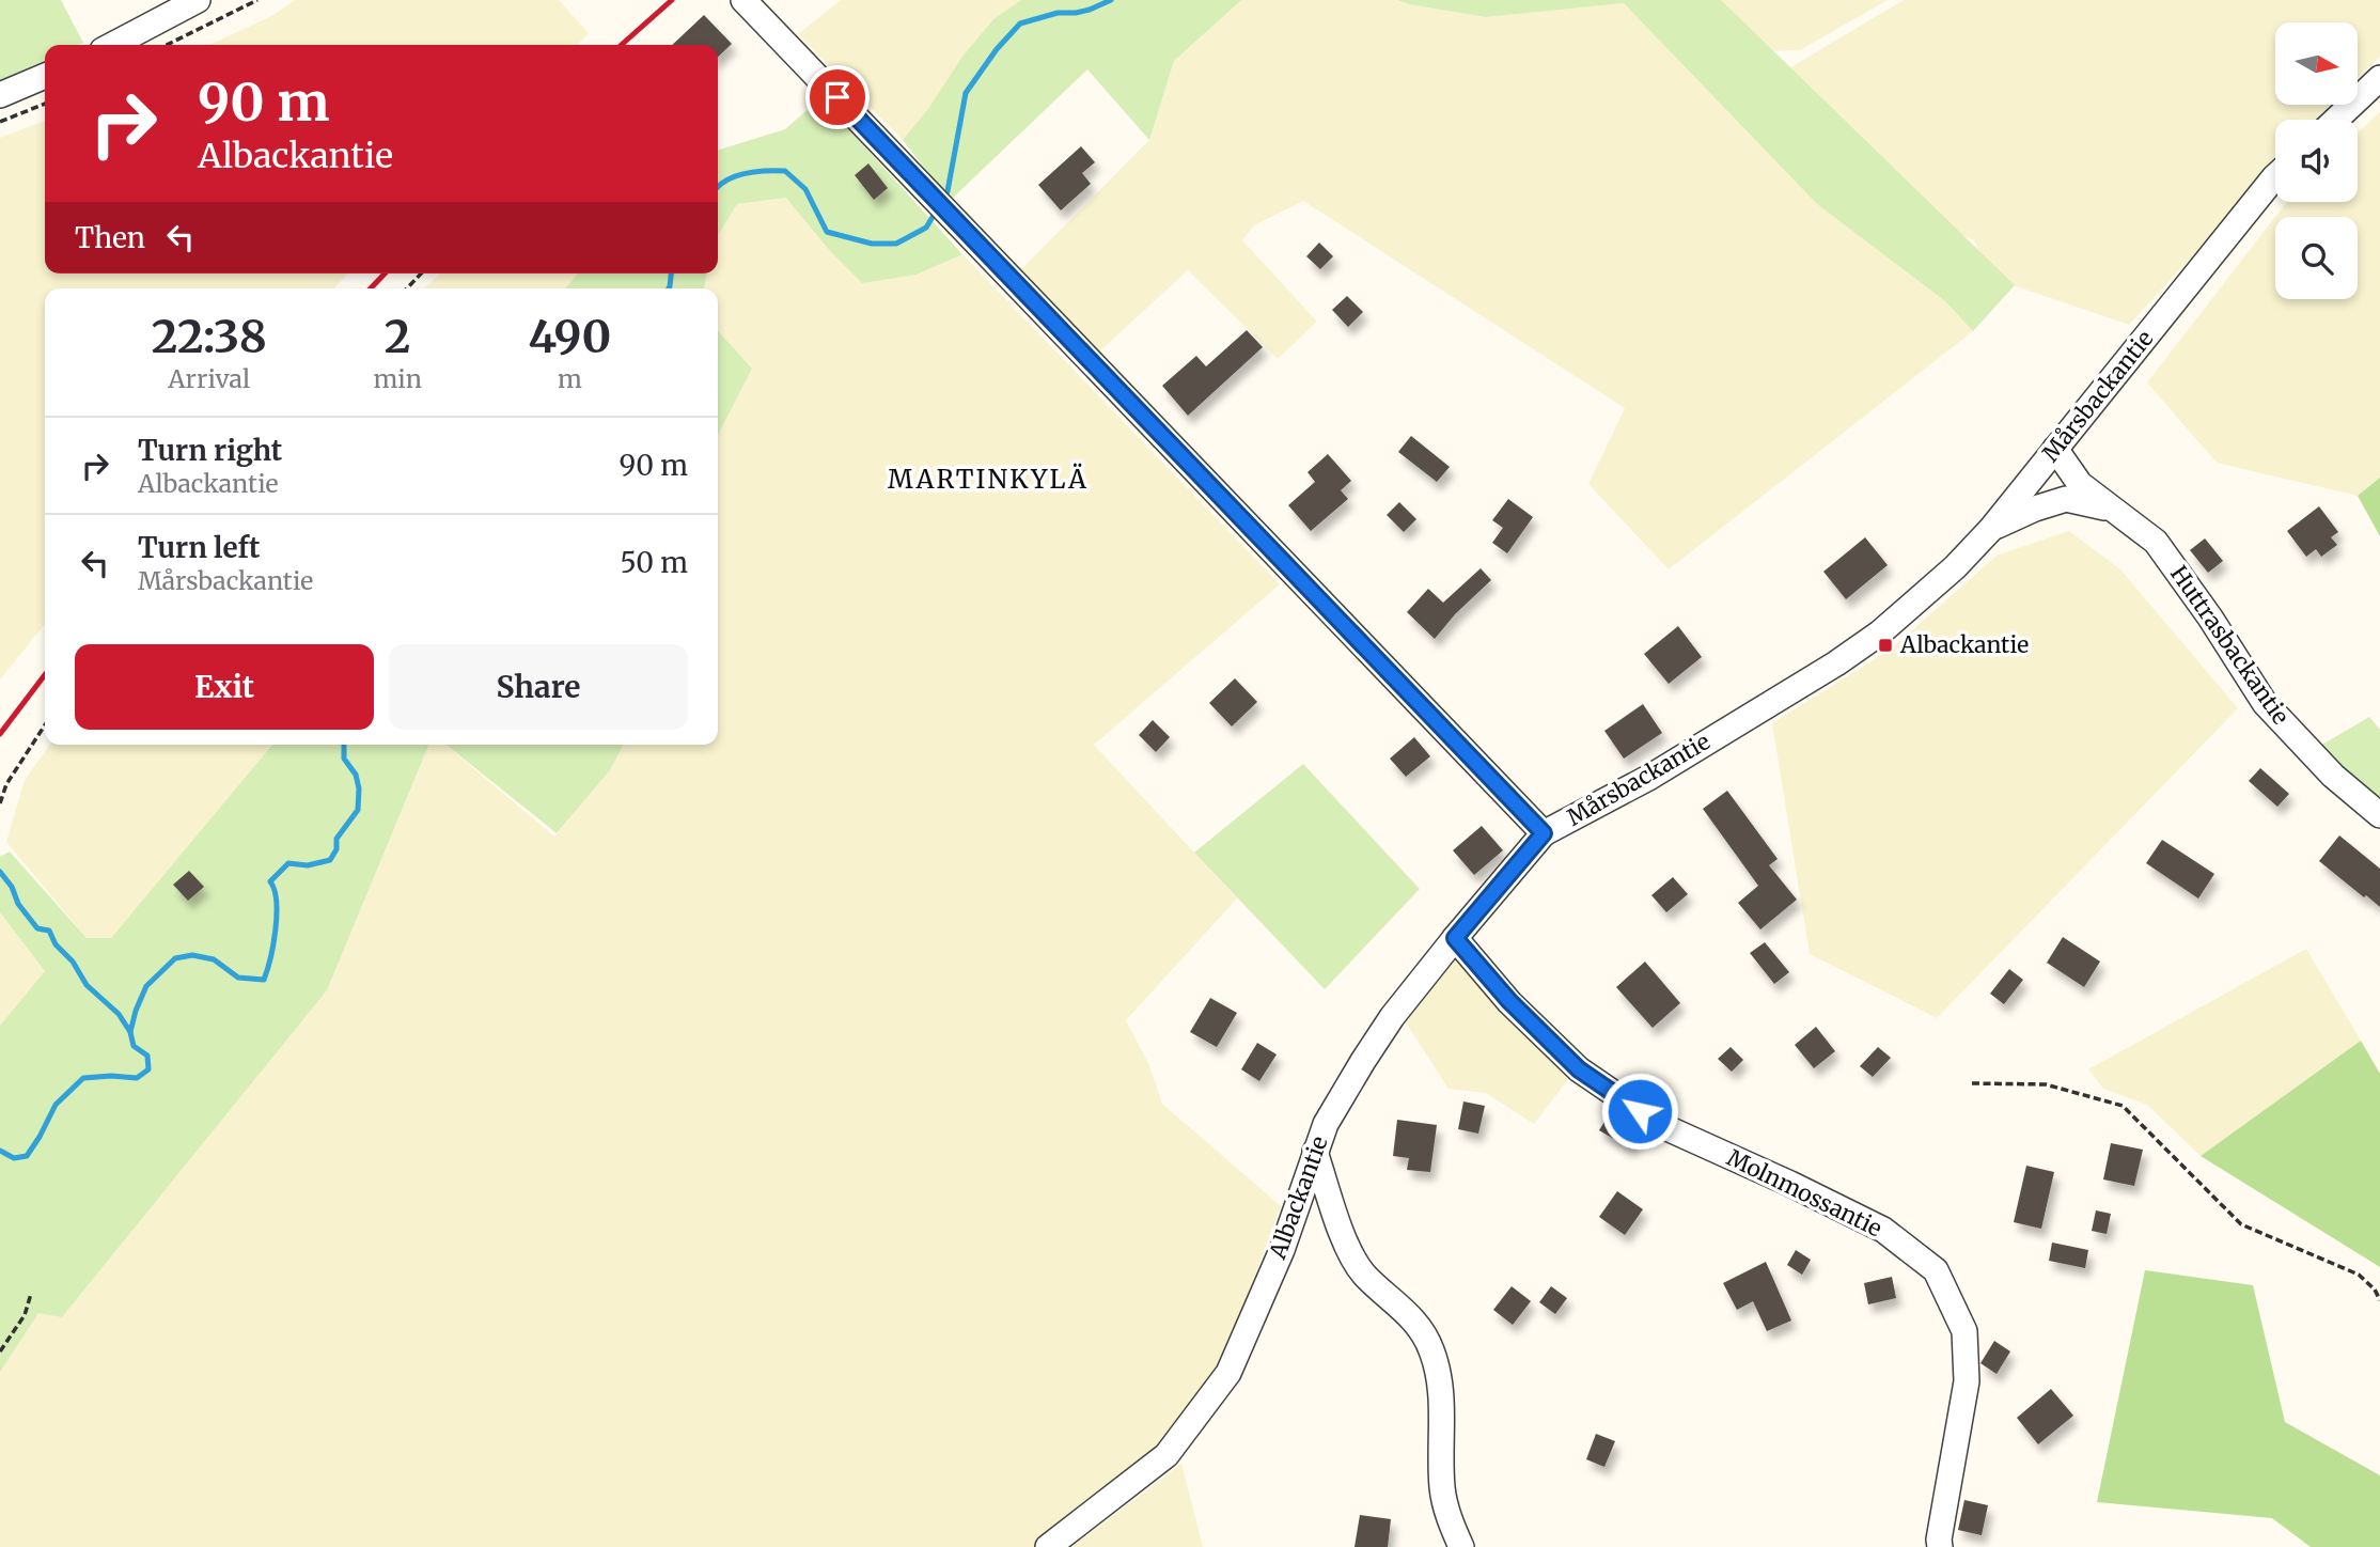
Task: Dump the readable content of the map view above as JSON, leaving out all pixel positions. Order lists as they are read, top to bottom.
{
  "streets": {
    "street": [
      "Mårsbackantie",
      "Huttrasbackantie",
      "Molnmossantie",
      "Albackantie"
    ]
  },
  "crossings": [
    ["Mårsbackantie", "Huttrasbackantie"],
    ["Mårsbackantie", "Albackantie"],
    ["Molnmossantie", "Albackantie"]
  ],
  "districts": ["MARTINKYLÄ"],
  "places": {
    "transit": ["Albackantie"]
  },
  "north": "right",
  "page": {
    "turn": ["90 m", "Albackantie"],
    "then": "Then",
    "eta": [
      "22:38",
      "Arrival",
      "2",
      "min",
      "490",
      "m"
    ],
    "list": [
      {
        "name": "Turn right",
        "note": "Albackantie",
        "value": "90 m"
      },
      {
        "name": "Turn left",
        "note": "Mårsbackantie",
        "value": "50 m"
      }
    ],
    "buttons": ["Exit", "Share"]
  }
}
